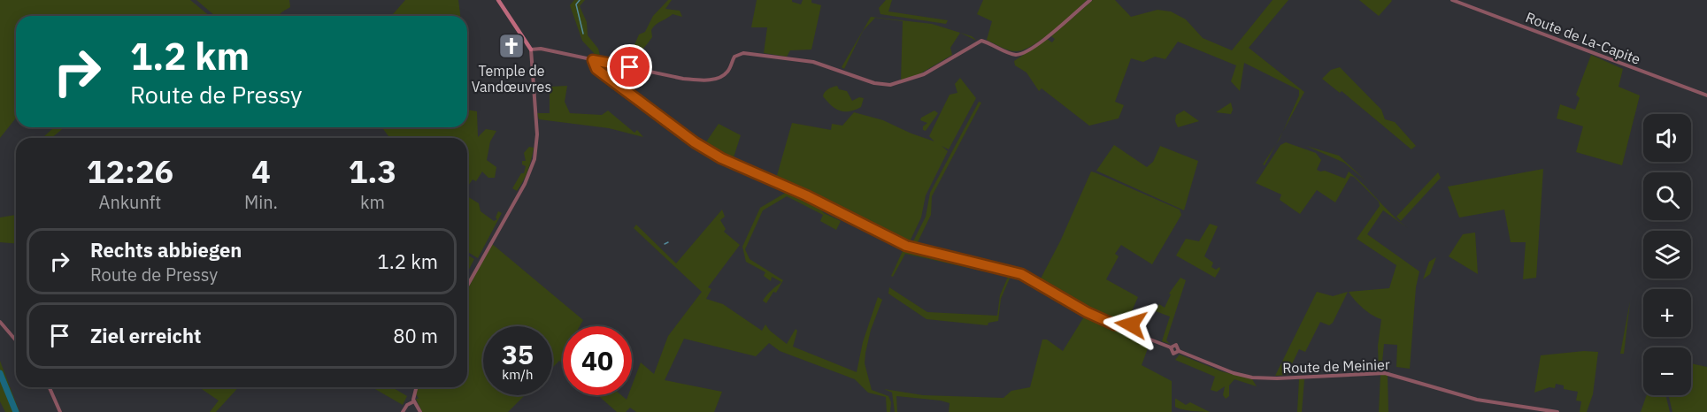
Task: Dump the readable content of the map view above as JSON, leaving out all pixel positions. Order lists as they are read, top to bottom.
{
  "streets": {
    "street": ["Route de La-Capite", "Route de Meinier"]
  },
  "places": {
    "church": ["Temple de Vandœuvres"]
  },
  "page": {
    "turn": ["1.2 km", "Route de Pressy"],
    "map_buttons": ["+", "−"],
    "eta": [
      "12:26",
      "Ankunft",
      "4",
      "Min.",
      "1.3",
      "km"
    ],
    "list": [
      {
        "name": "Rechts abbiegen",
        "note": "Route de Pressy",
        "value": "1.2 km"
      },
      {
        "name": "Ziel erreicht",
        "value": "80 m"
      }
    ],
    "speed": "35 km/h",
    "limit": "40"
  }
}
